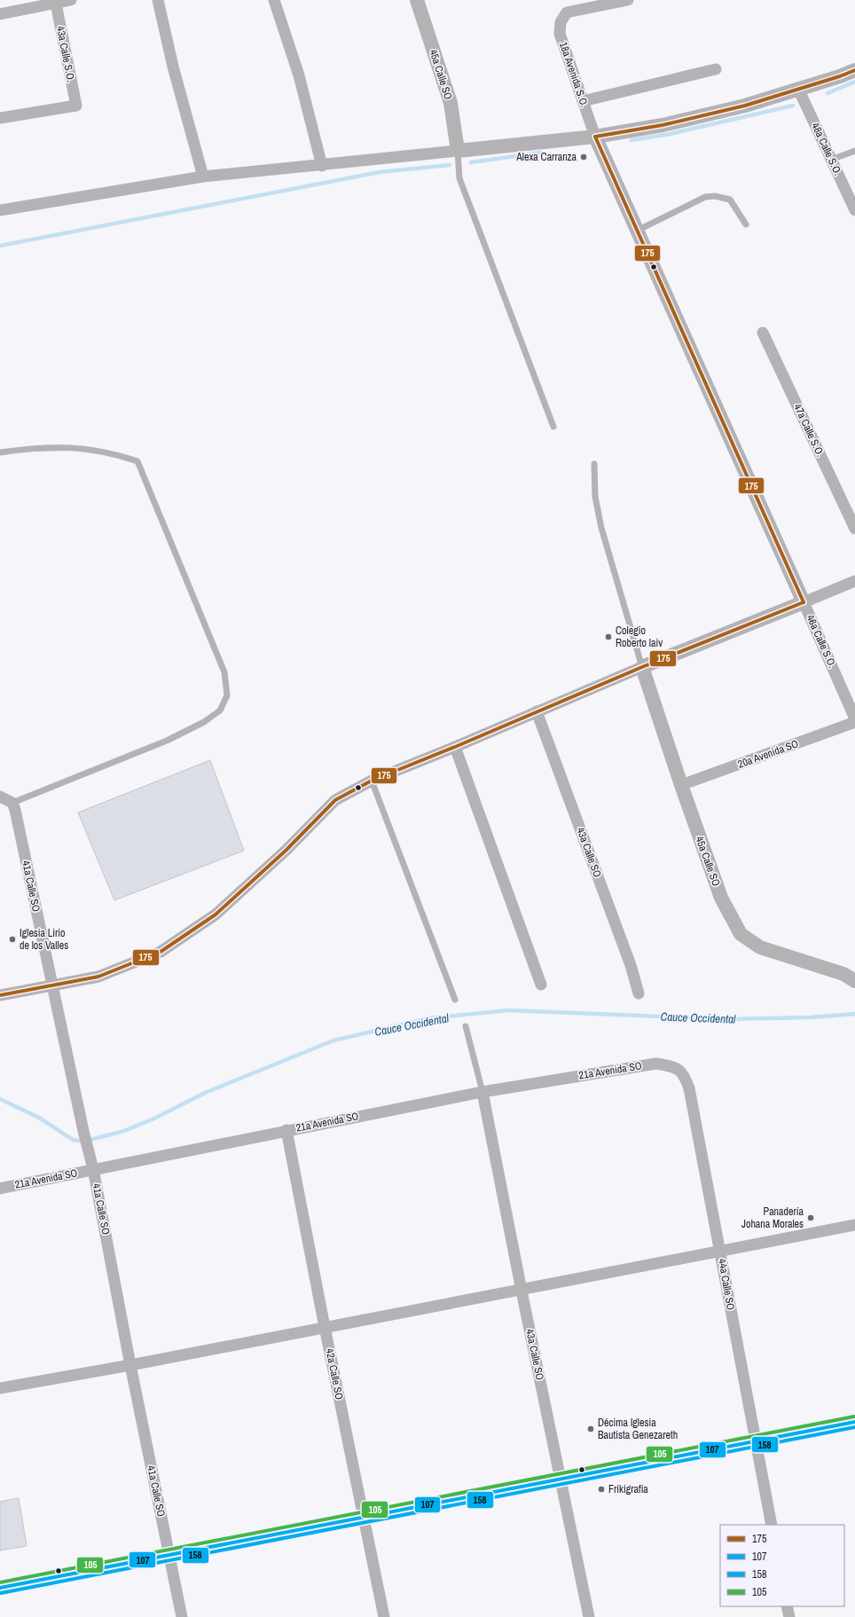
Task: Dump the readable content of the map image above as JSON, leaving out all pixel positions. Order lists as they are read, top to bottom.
{
  "streets": {
    "street": [
      "43a Calle S.O.",
      "45a Calle SO",
      "18a Avenida S.O.",
      "48a Calle S.O.",
      "47a Calle S.O.",
      "46a Calle S.O.",
      "20a Avenida SO",
      "43a Calle SO",
      "41a Calle SO",
      "21a Avenida SO",
      "44a Calle SO",
      "42a Calle SO"
    ]
  },
  "crossings": [
    ["45a Calle SO", "20a Avenida SO"],
    ["18a Avenida S.O.", "46a Calle S.O."],
    ["43a Calle SO", "21a Avenida SO"],
    ["41a Calle SO", "21a Avenida SO"],
    ["21a Avenida SO", "44a Calle SO"],
    ["21a Avenida SO", "42a Calle SO"]
  ],
  "water": ["Cauce Occidental"],
  "places": [
    "Alexa Carranza",
    "Colegio Roberto laiv",
    "Iglesia Lirio de los Valles",
    "Panadería Johana Morales",
    "Décima Iglesia Bautista Genezareth",
    "Frikigrafía"
  ],
  "lines": [
    "transit line 175",
    "transit line 105",
    "transit line 107",
    "transit line 158"
  ],
  "legend": [
    "175",
    "107",
    "158",
    "105"
  ]
}
